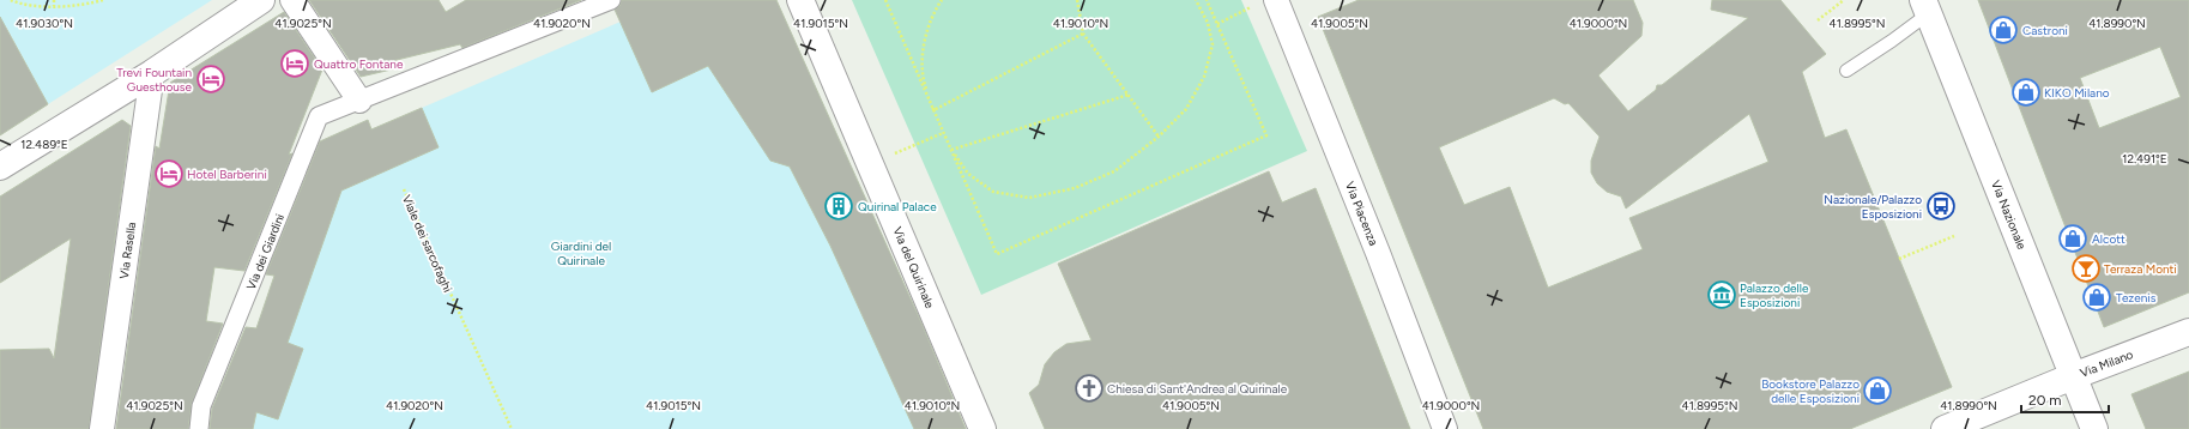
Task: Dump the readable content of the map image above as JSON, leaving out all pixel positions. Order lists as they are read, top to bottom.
{
  "streets": {
    "street": [
      "Via Piacenza",
      "Via Nazionale",
      "Via Rasella",
      "Via dei Giardini",
      "Via del Quirinale",
      "Via Milano"
    ],
    "path": ["Viale dei sarcofaghi"]
  },
  "crossings": [
    ["Via Nazionale", "Via Milano"]
  ],
  "parks": ["Giardini del Quirinale"],
  "places": {
    "shop": [
      "Castroni",
      "KIKO Milano",
      "Alcott",
      "Tezenis",
      "Bookstore Palazzo delle Esposizioni"
    ],
    "hotel": ["Quattro Fontane", "Trevi Fountain Guesthouse", "Hotel Barberini"],
    "building": ["Quirinal Palace"],
    "bus stop": ["Nazionale/Palazzo Esposizioni"],
    "bar": ["Terraza Monti"],
    "museum": ["Palazzo delle Esposizioni"],
    "church": ["Chiesa di Sant'Andrea al Quirinale"]
  },
  "scale_bar": "20 m",
  "coordinates": [
    "41.9030°N",
    "41.9025°N",
    "41.9020°N",
    "41.9015°N",
    "41.9010°N",
    "41.9000°N",
    "41.8995°N",
    "41.8990°N",
    "41.9005°N",
    "12.489°E",
    "12.491°E"
  ]
}
